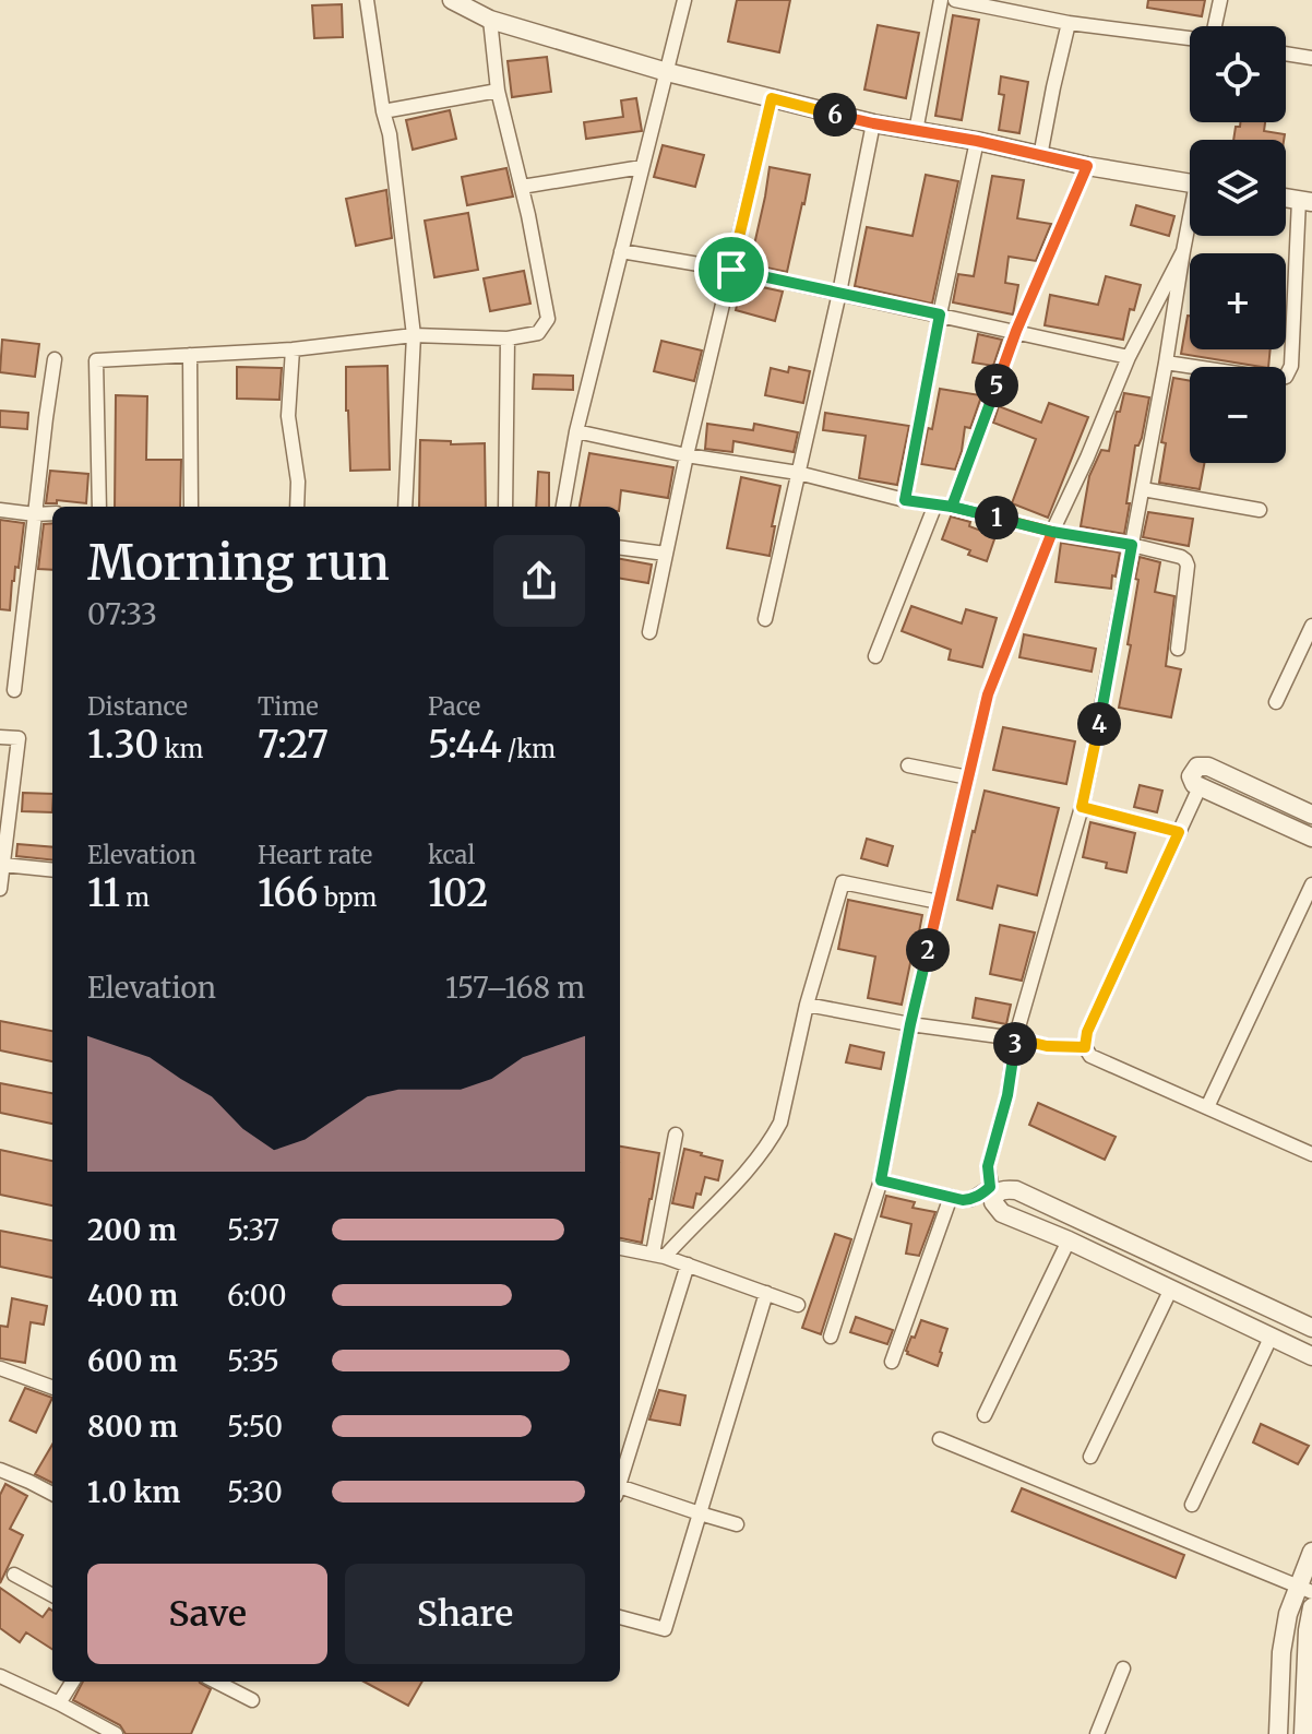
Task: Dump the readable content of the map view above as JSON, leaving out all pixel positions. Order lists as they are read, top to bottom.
{
  "page": {
    "map_buttons": ["+", "−"],
    "pins": [
      "6",
      "5",
      "1",
      "4",
      "2",
      "3"
    ],
    "heading": ["Morning run", "07:33"],
    "stats": [
      ["Distance", "1.30 km"],
      ["Time", "7:27"],
      ["Pace", "5:44 /km"],
      ["Elevation", "11 m"],
      ["Heart rate", "166 bpm"],
      ["kcal", "102"]
    ],
    "chart": ["Elevation", "157–168 m"],
    "list": [
      {
        "name": "200 m",
        "note": "5:37"
      },
      {
        "name": "400 m",
        "note": "6:00"
      },
      {
        "name": "600 m",
        "note": "5:35"
      },
      {
        "name": "800 m",
        "note": "5:50"
      },
      {
        "name": "1.0 km",
        "note": "5:30"
      }
    ],
    "buttons": ["Save", "Share"]
  }
}
